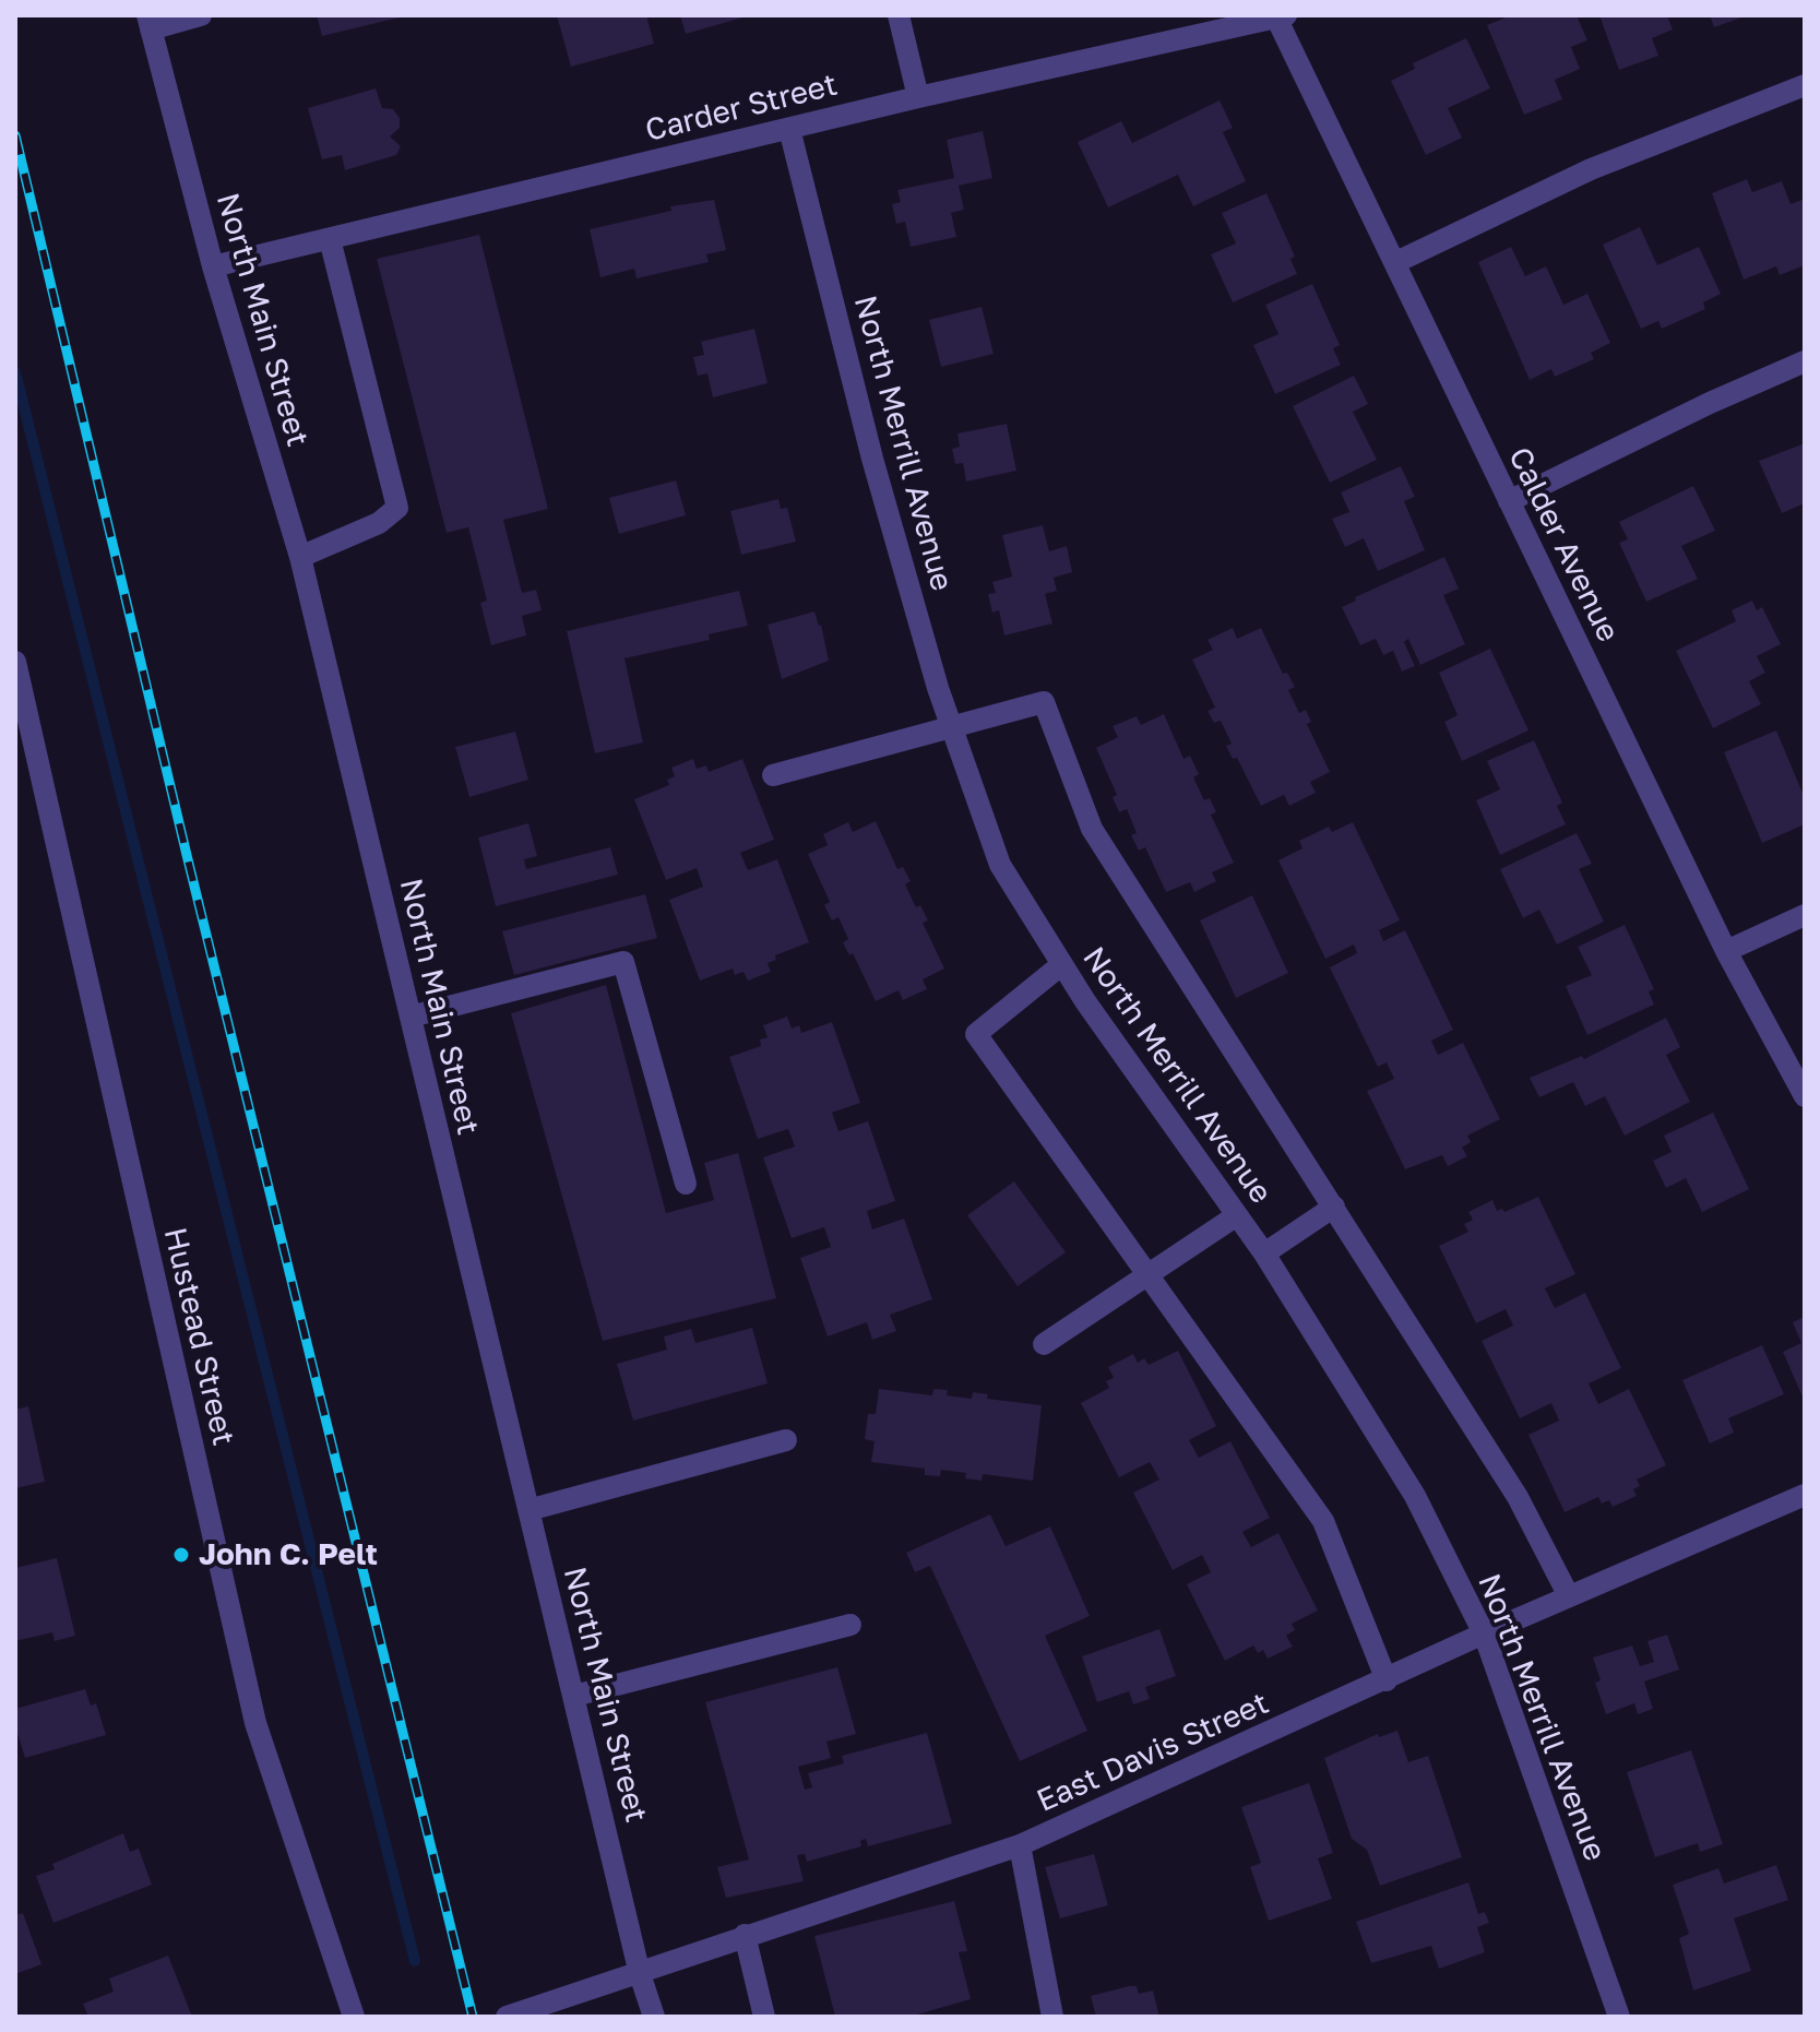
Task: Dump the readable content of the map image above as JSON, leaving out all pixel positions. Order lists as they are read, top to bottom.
{
  "streets": {
    "street": [
      "Carder Street",
      "North Main Street",
      "North Merrill Avenue",
      "Calder Avenue",
      "Hustead Street",
      "East Davis Street"
    ]
  },
  "crossings": [
    ["Carder Street", "North Main Street"],
    ["Carder Street", "North Merrill Avenue"],
    ["Carder Street", "Calder Avenue"],
    ["North Main Street", "East Davis Street"],
    ["North Merrill Avenue", "East Davis Street"]
  ],
  "places": ["John C. Pelt"]
}
